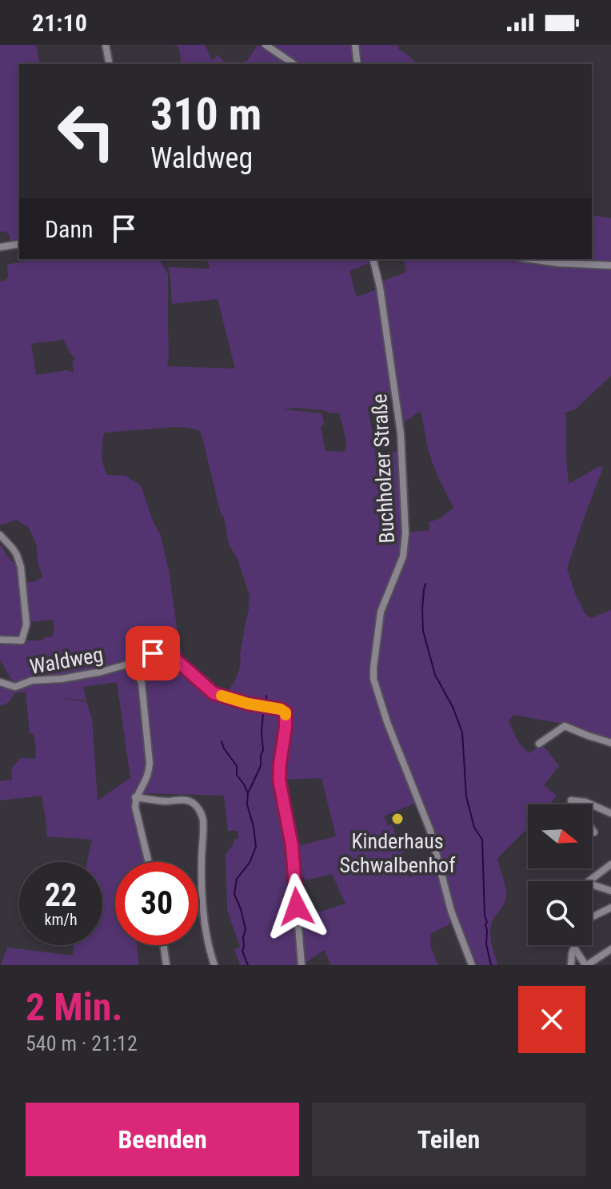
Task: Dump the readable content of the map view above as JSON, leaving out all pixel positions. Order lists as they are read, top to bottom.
{
  "streets": {
    "street": ["Buchholzer Straße", "Waldweg"]
  },
  "places": ["Kinderhaus Schwalbenhof"],
  "north": "right",
  "page": {
    "status": "21:10",
    "turn": ["310 m", "Waldweg"],
    "then": "Dann",
    "speed": "22 km/h",
    "limit": "30",
    "heading": ["2 Min.", "540 m · 21:12"],
    "buttons": ["Beenden", "Teilen"]
  }
}
